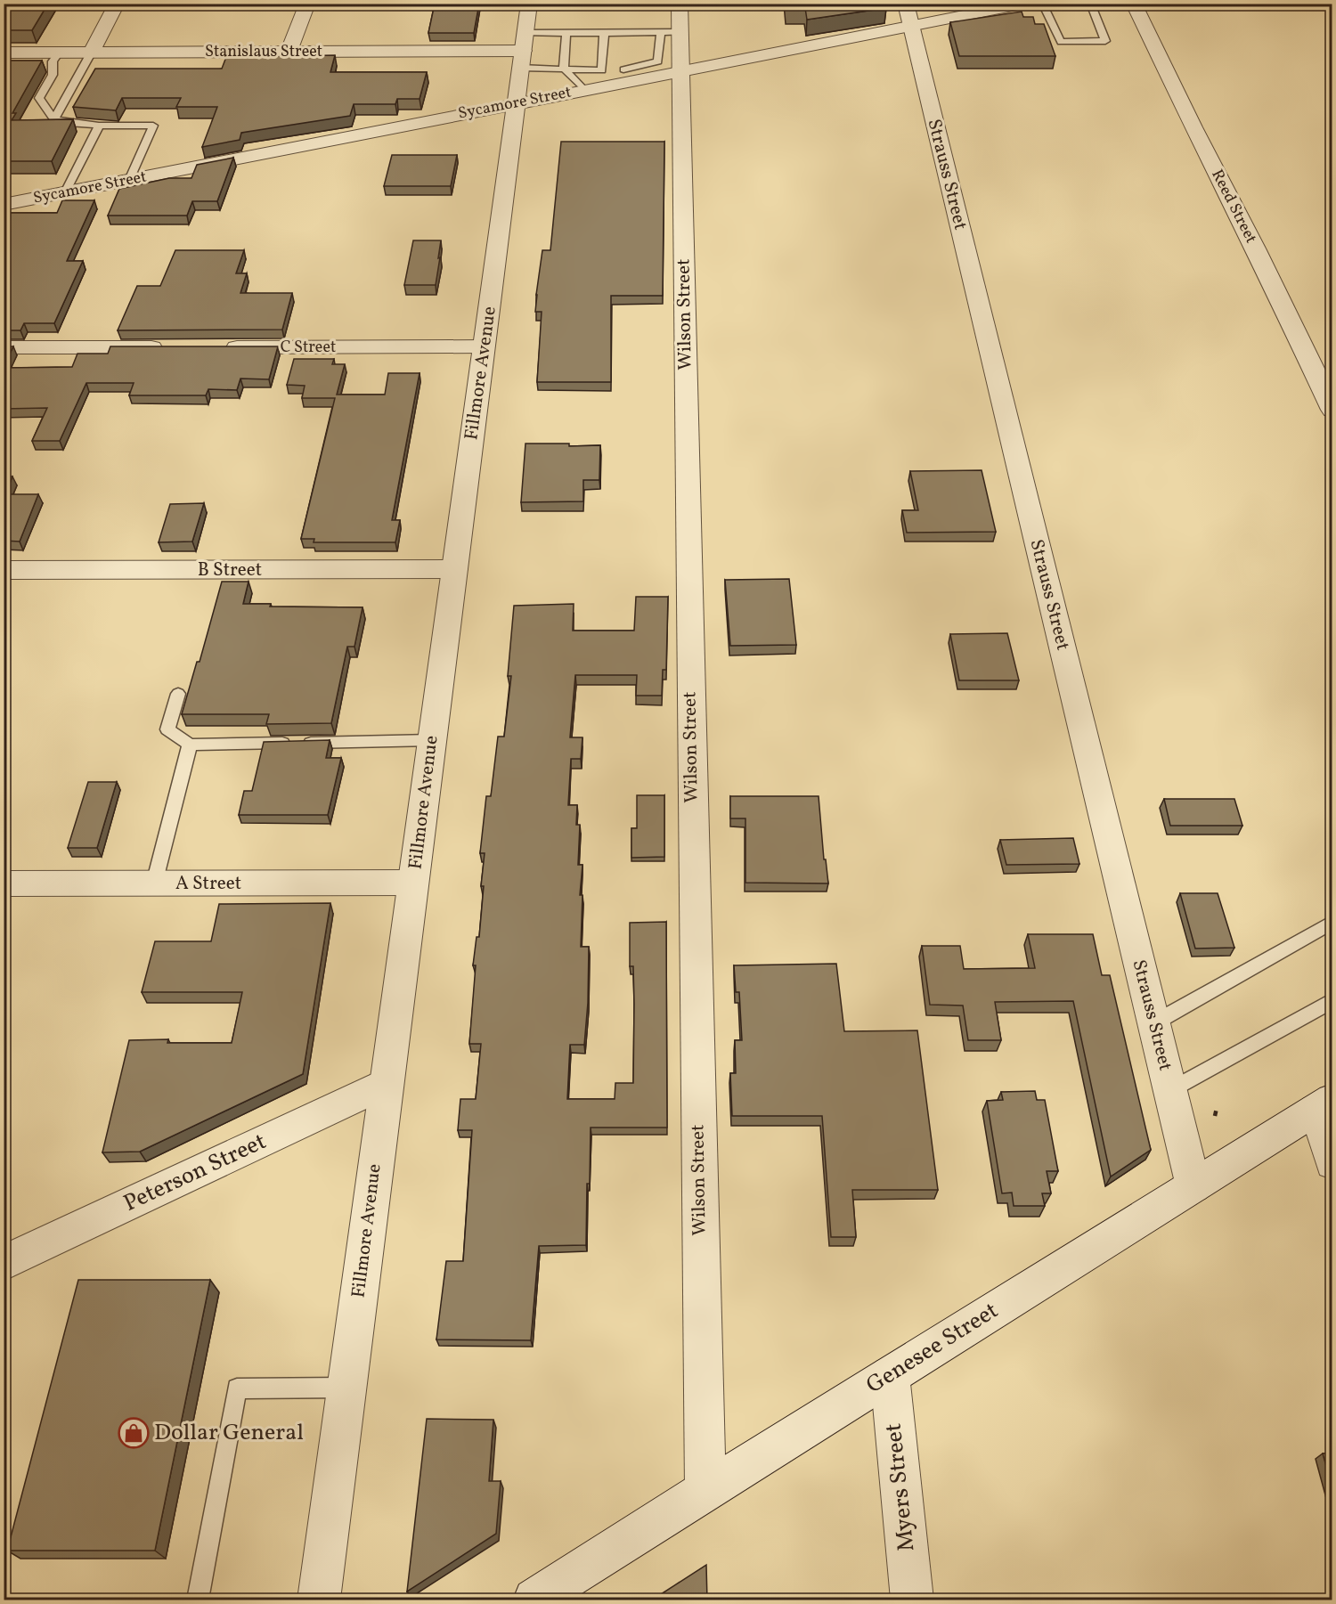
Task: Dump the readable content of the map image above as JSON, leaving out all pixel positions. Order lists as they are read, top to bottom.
{
  "streets": {
    "street": [
      "Stanislaus Street",
      "Sycamore Street",
      "Strauss Street",
      "Reed Street",
      "Wilson Street",
      "C Street",
      "Fillmore Avenue",
      "B Street",
      "A Street",
      "Peterson Street",
      "Genesee Street",
      "Myers Street"
    ]
  },
  "crossings": [
    ["Stanislaus Street", "Fillmore Avenue"],
    ["Sycamore Street", "Strauss Street"],
    ["Sycamore Street", "Wilson Street"],
    ["Sycamore Street", "Fillmore Avenue"],
    ["Strauss Street", "Genesee Street"],
    ["Wilson Street", "Genesee Street"],
    ["C Street", "Fillmore Avenue"],
    ["Fillmore Avenue", "B Street"],
    ["Fillmore Avenue", "A Street"],
    ["Fillmore Avenue", "Peterson Street"],
    ["Genesee Street", "Myers Street"]
  ],
  "places": {
    "shop": ["Dollar General"]
  }
}
